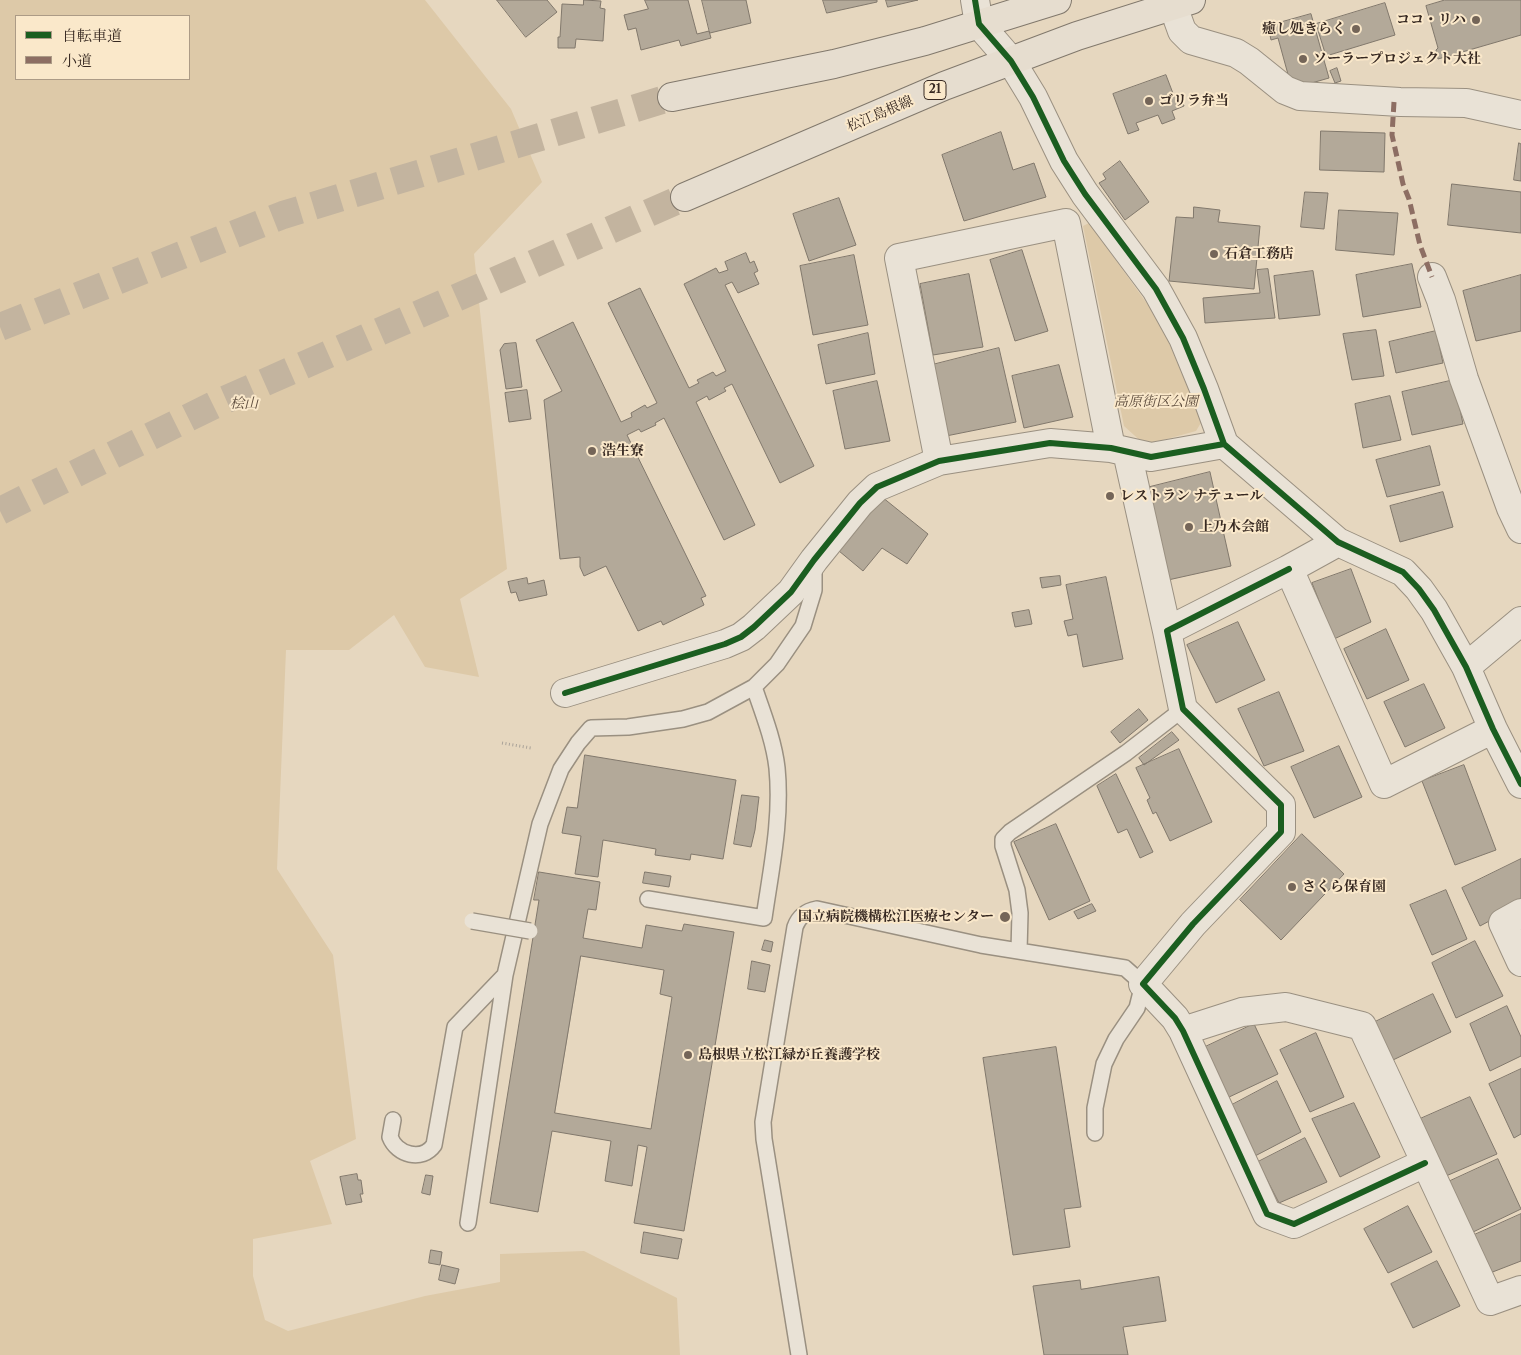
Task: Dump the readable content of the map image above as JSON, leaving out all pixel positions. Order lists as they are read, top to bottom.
{
  "streets": {
    "main road": ["21", "松江島根線"]
  },
  "parks": ["高原街区公園", "桧山"],
  "places": [
    "ココ・リハ",
    "癒し処きらく",
    "ソーラープロジェクト大社",
    "ゴリラ弁当",
    "石倉工務店",
    "浩生寮",
    "レストラン ナテュール",
    "上乃木会館",
    "さくら保育園",
    "国立病院機構松江医療センター",
    "島根県立松江緑が丘養護学校"
  ],
  "legend": ["自転車道", "小道"]
}
